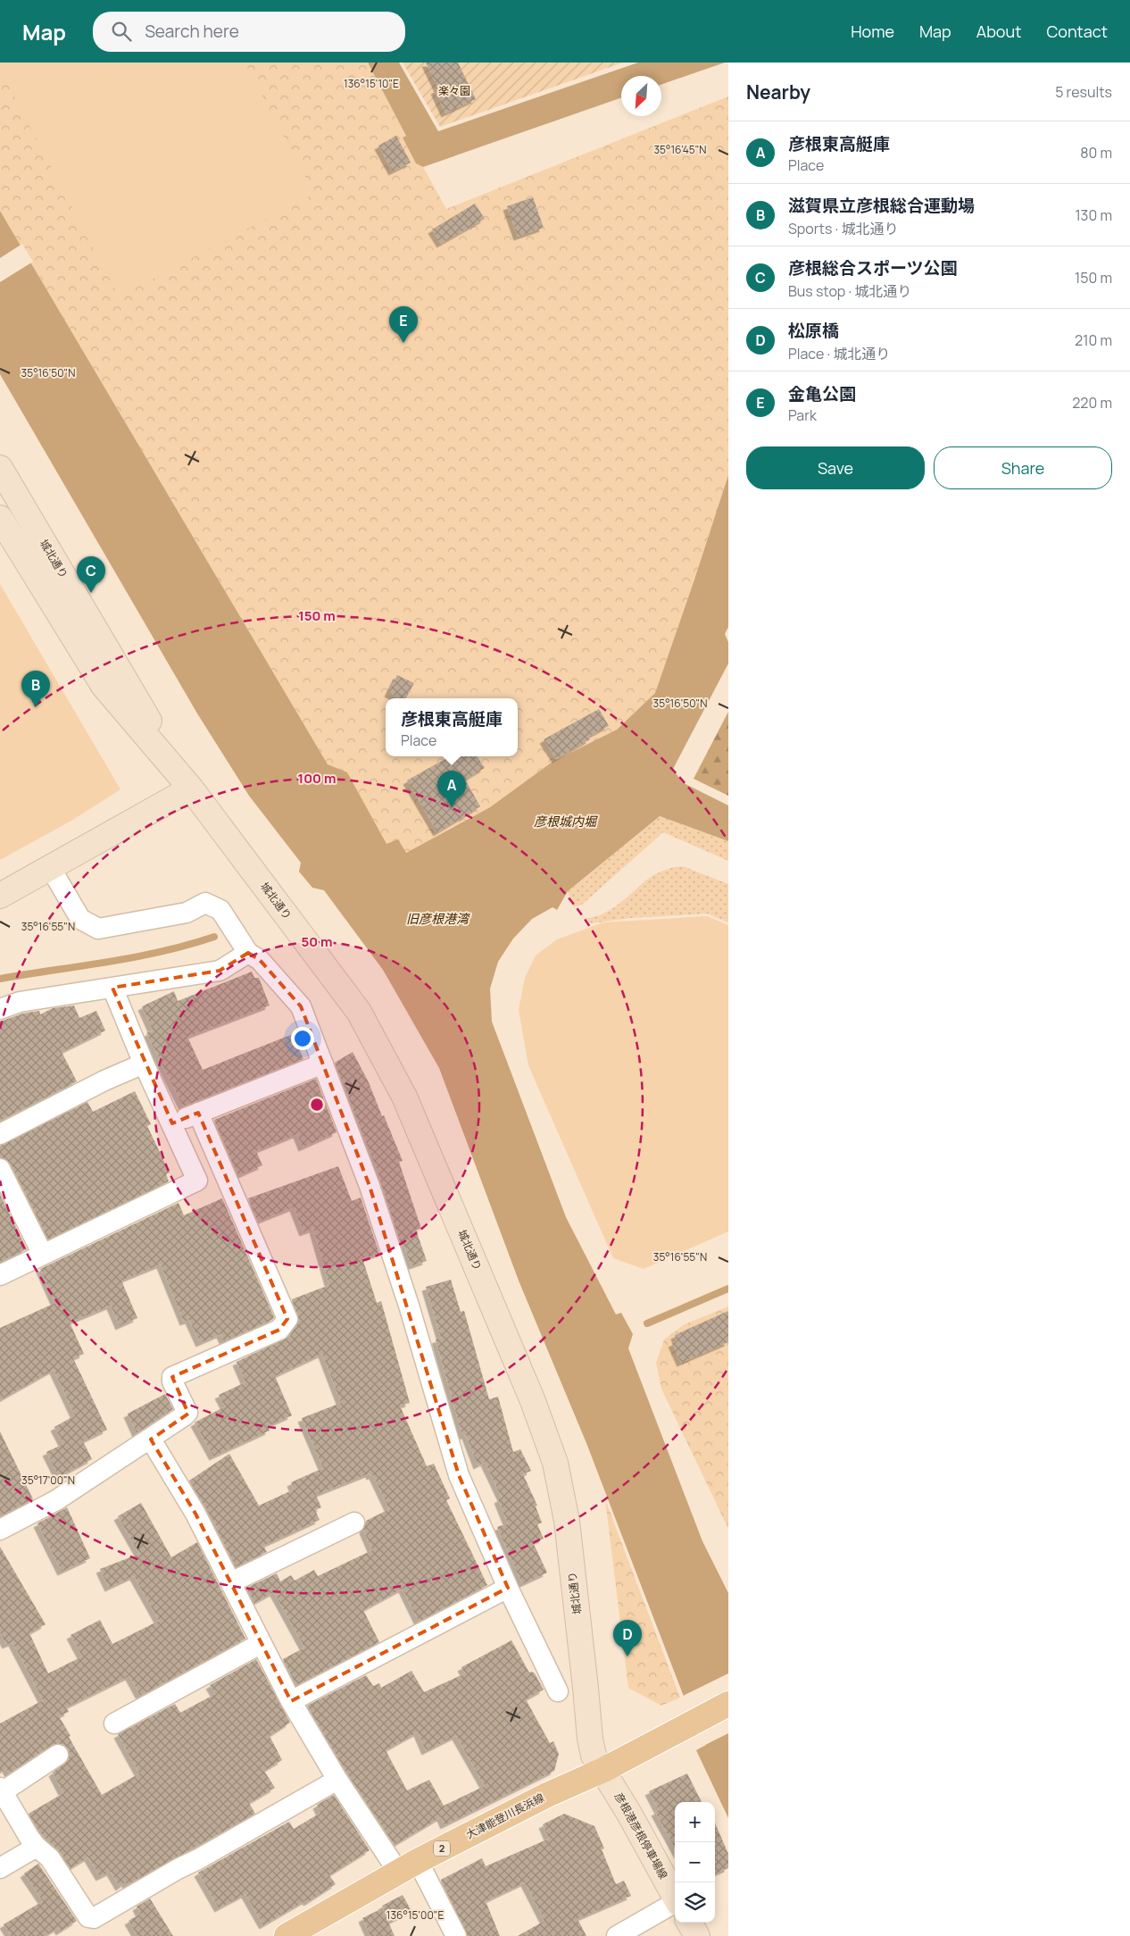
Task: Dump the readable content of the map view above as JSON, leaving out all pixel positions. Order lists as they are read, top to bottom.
{
  "streets": {
    "main road": [
      "城北通り",
      "大津能登川長浜線",
      "彦根港彦根停車場線",
      "2"
    ]
  },
  "crossings": [
    ["城北通り", "大津能登川長浜線"],
    ["城北通り", "彦根港彦根停車場線"],
    ["大津能登川長浜線", "彦根港彦根停車場線"]
  ],
  "water": ["彦根城内堀", "旧彦根港湾"],
  "parks": ["楽々園"],
  "north": "bottom left",
  "page": {
    "header": "Map",
    "search": "Search here",
    "nav": [
      "Home",
      "Map",
      "About",
      "Contact"
    ],
    "heading": ["Nearby", "5 results"],
    "list": [
      {
        "mark": "A",
        "name": "彦根東高艇庫",
        "note": "Place",
        "value": "80 m"
      },
      {
        "mark": "B",
        "name": "滋賀県立彦根総合運動場",
        "note": "Sports · 城北通り",
        "value": "130 m"
      },
      {
        "mark": "C",
        "name": "彦根総合スポーツ公園",
        "note": "Bus stop · 城北通り",
        "value": "150 m"
      },
      {
        "mark": "D",
        "name": "松原橋",
        "note": "Place · 城北通り",
        "value": "210 m"
      },
      {
        "mark": "E",
        "name": "金亀公園",
        "note": "Park",
        "value": "220 m"
      }
    ],
    "pins": [
      "E",
      "C",
      "B",
      "A",
      "D"
    ],
    "buttons": ["Save", "Share"],
    "popup": ["彦根東高艇庫", "Place"],
    "map_buttons": ["+", "−"]
  },
  "coordinates": [
    "136°15'10\"E",
    "35°16'45\"N",
    "35°16'50\"N",
    "35°16'55\"N",
    "35°17'00\"N",
    "136°15'00\"E"
  ],
  "rings": ["150 m", "100 m", "50 m"]
}
